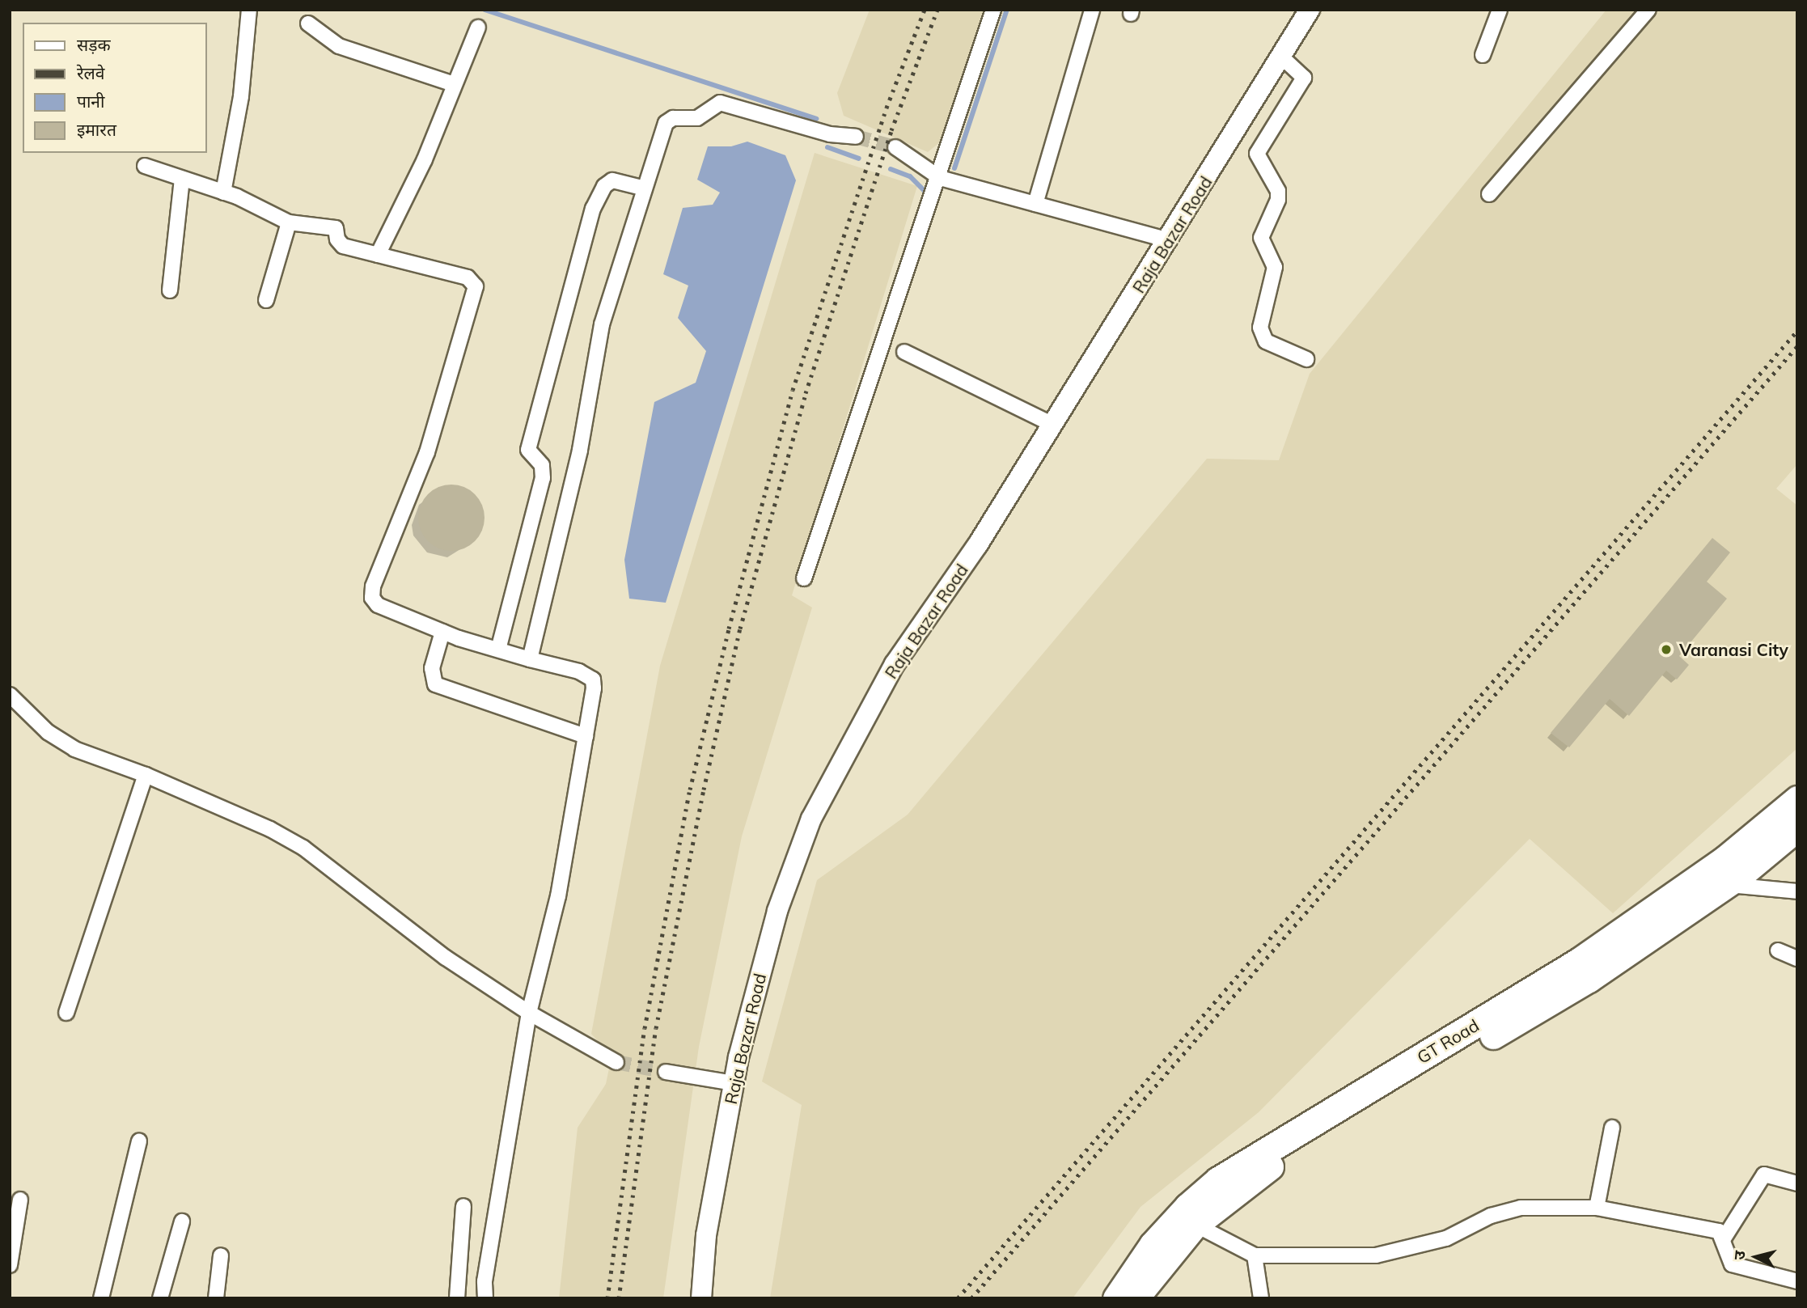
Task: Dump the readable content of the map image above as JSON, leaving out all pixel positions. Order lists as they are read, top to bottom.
{
  "streets": {
    "highway": ["GT Road"],
    "street": ["Raja Bazar Road"]
  },
  "places": ["Varanasi City"],
  "legend": [
    "सड़क",
    "रेलवे",
    "पानी",
    "इमारत"
  ],
  "north": "left"
}
